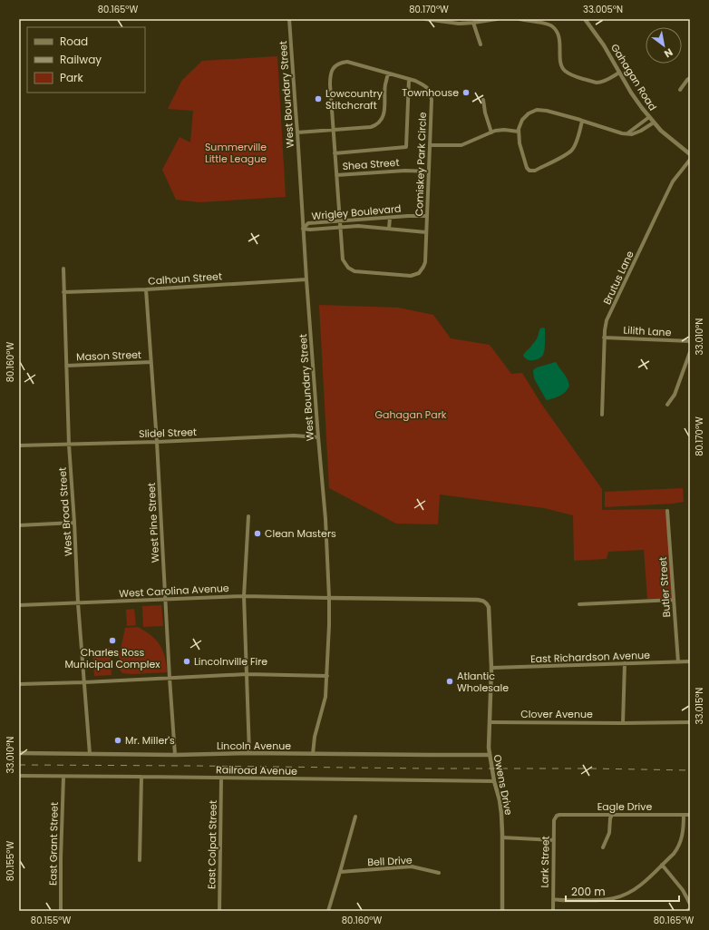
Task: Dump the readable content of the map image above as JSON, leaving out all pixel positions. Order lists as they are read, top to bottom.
{
  "streets": {
    "street": [
      "Gahagan Road",
      "West Boundary Street",
      "Shea Street",
      "Comiskey Park Circle",
      "Wrigley Boulevard",
      "Brutus Lane",
      "Calhoun Street",
      "Lilith Lane",
      "Mason Street",
      "Slidel Street",
      "West Broad Street",
      "West Pine Street",
      "Butler Street",
      "West Carolina Avenue",
      "East Richardson Avenue",
      "Clover Avenue",
      "Lincoln Avenue",
      "Railroad Avenue",
      "Owens Drive",
      "Eagle Drive",
      "East Grant Street",
      "East Colpat Street",
      "Bell Drive",
      "Lark Street"
    ]
  },
  "crossings": [
    ["West Boundary Street", "Wrigley Boulevard"],
    ["West Boundary Street", "Calhoun Street"],
    ["West Boundary Street", "Slidel Street"],
    ["West Boundary Street", "West Carolina Avenue"],
    ["West Boundary Street", "Lincoln Avenue"],
    ["West Boundary Street", "Owens Drive"],
    ["Shea Street", "Comiskey Park Circle"],
    ["Comiskey Park Circle", "Wrigley Boulevard"],
    ["Brutus Lane", "Lilith Lane"],
    ["Calhoun Street", "West Broad Street"],
    ["Calhoun Street", "West Pine Street"],
    ["Mason Street", "West Broad Street"],
    ["Mason Street", "West Pine Street"],
    ["Slidel Street", "West Broad Street"],
    ["Slidel Street", "West Pine Street"],
    ["West Broad Street", "West Carolina Avenue"],
    ["West Broad Street", "Lincoln Avenue"],
    ["West Pine Street", "West Carolina Avenue"],
    ["West Pine Street", "Lincoln Avenue"],
    ["Butler Street", "East Richardson Avenue"],
    ["West Carolina Avenue", "Owens Drive"],
    ["East Richardson Avenue", "Owens Drive"],
    ["Clover Avenue", "Owens Drive"],
    ["Lincoln Avenue", "Owens Drive"],
    ["Railroad Avenue", "Owens Drive"],
    ["Railroad Avenue", "East Grant Street"],
    ["Railroad Avenue", "East Colpat Street"],
    ["Eagle Drive", "Lark Street"]
  ],
  "parks": ["Summerville Little League", "Gahagan Park"],
  "places": [
    "Townhouse",
    "Lowcountry Stitchcraft",
    "Clean Masters",
    "Charles Ross Municipal Complex",
    "Lincolnville Fire",
    "Atlantic Wholesale",
    "Mr. Miller's"
  ],
  "legend": ["Road", "Railway", "Park"],
  "scale_bar": "200 m",
  "north": "bottom right",
  "coordinates": [
    "80.165°W",
    "80.170°W",
    "33.005°N",
    "33.010°N",
    "80.160°W",
    "33.015°N",
    "80.155°W"
  ]
}
